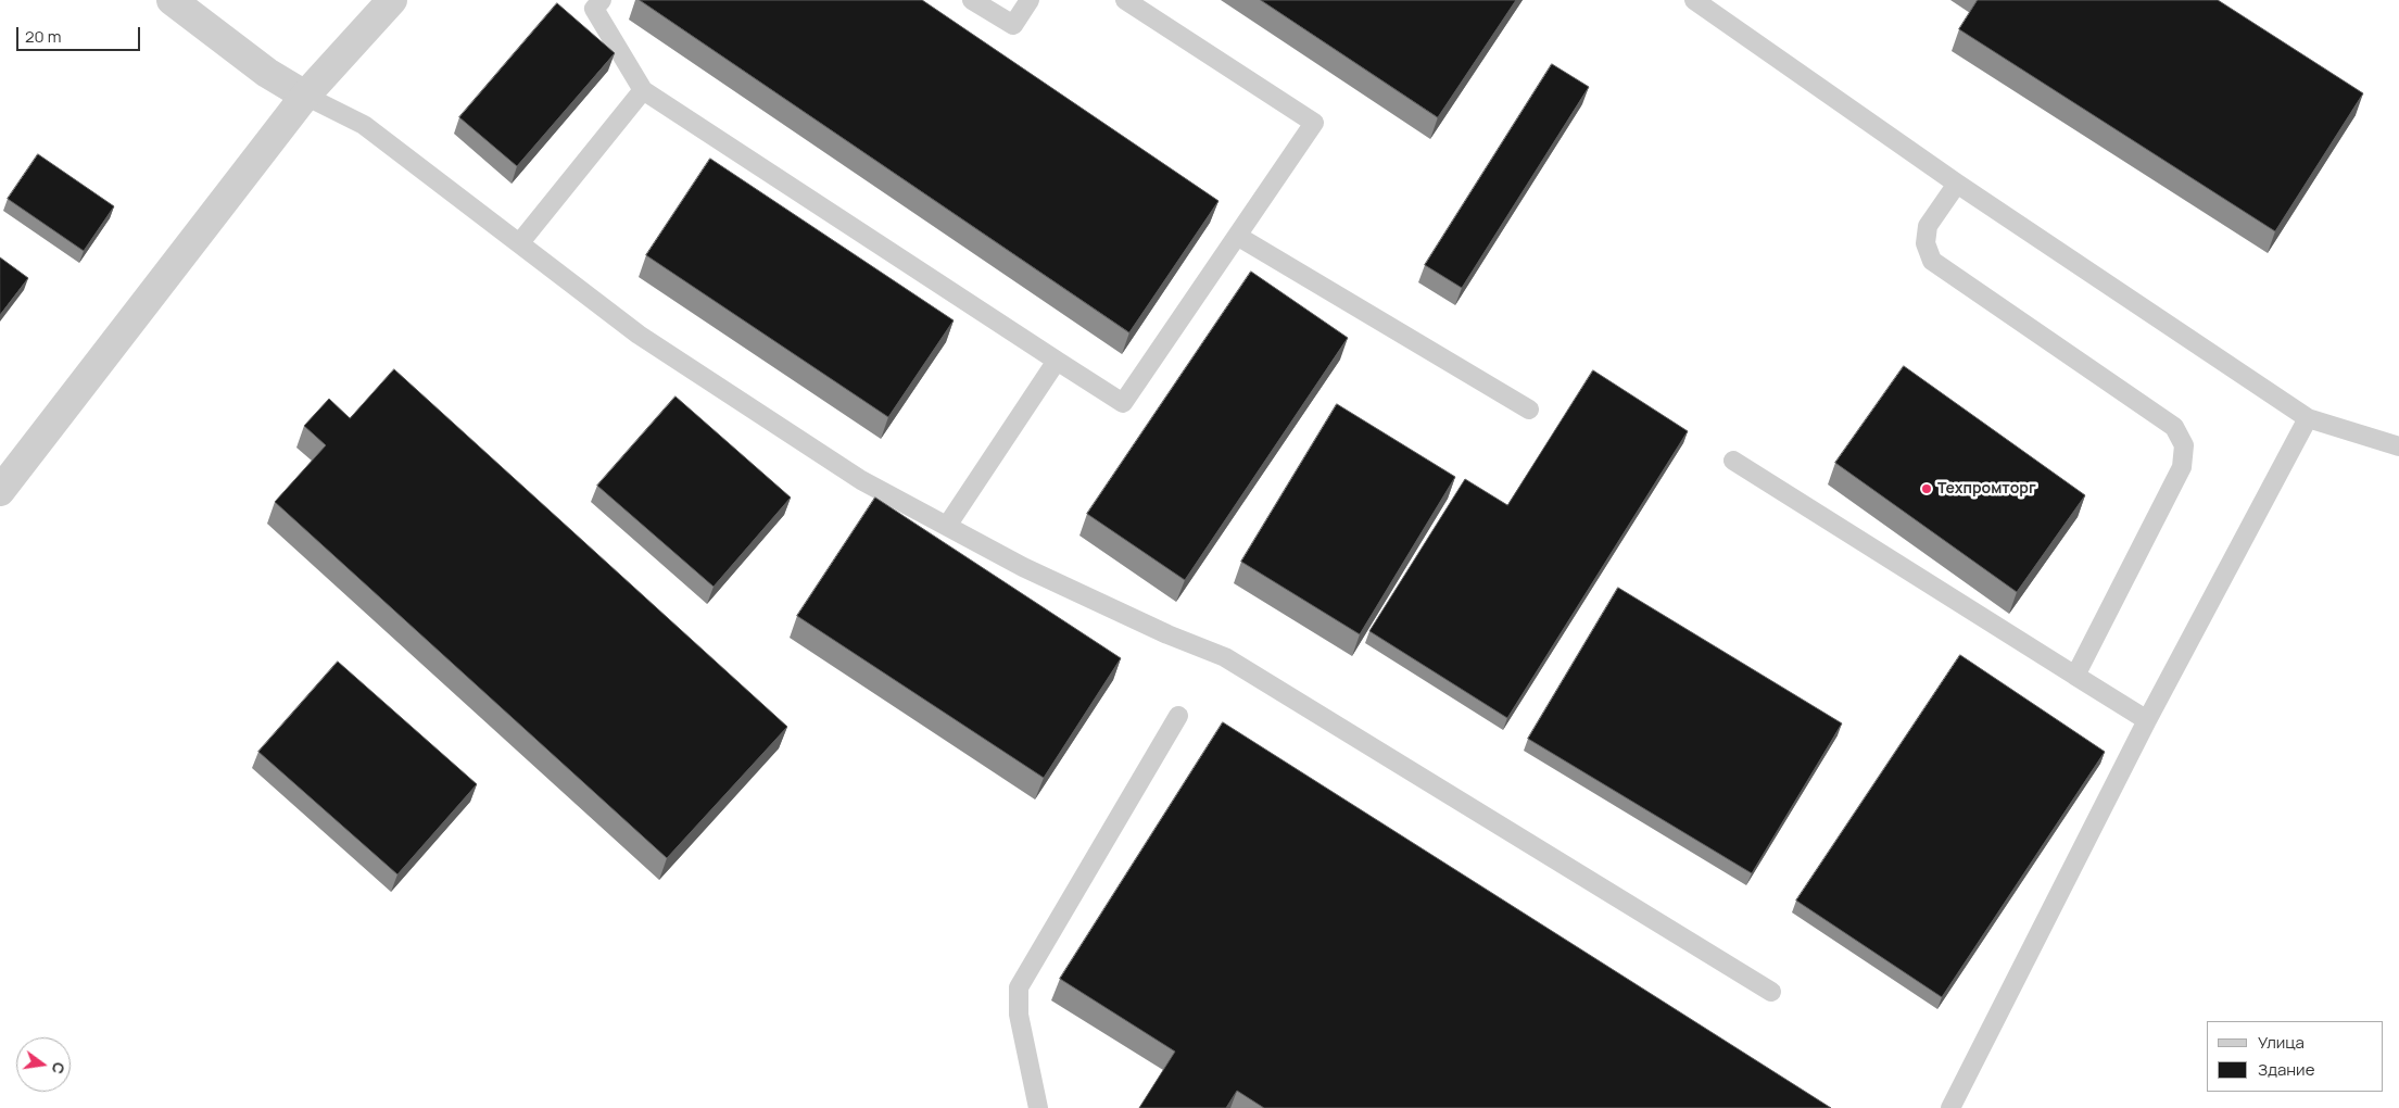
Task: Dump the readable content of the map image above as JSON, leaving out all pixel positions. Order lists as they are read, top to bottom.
{
  "places": ["Техпромторг"],
  "legend": ["Улица", "Здание"],
  "scale_bar": "20 m",
  "north": "right"
}
